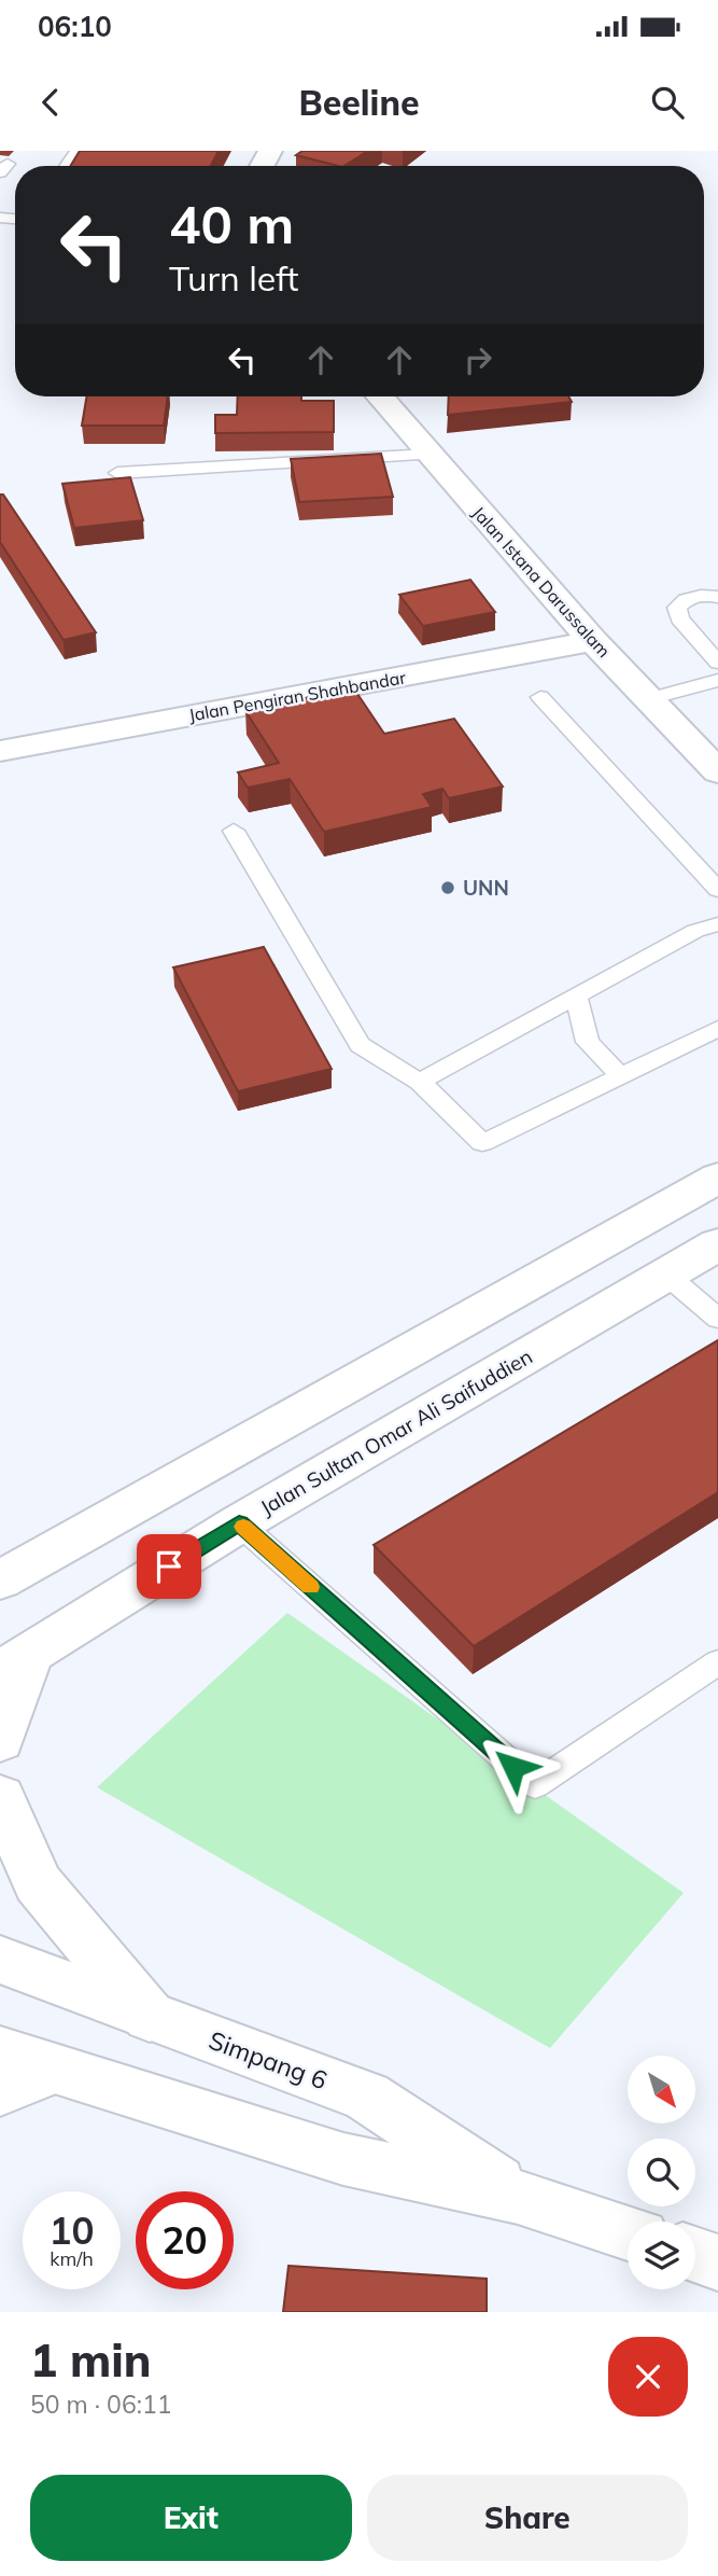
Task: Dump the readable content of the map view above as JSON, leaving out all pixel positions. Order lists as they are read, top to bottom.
{
  "streets": {
    "street": [
      "Jalan Istana Darussalam",
      "Jalan Pengiran Shahbandar",
      "Jalan Sultan Omar Ali Saifuddien",
      "Simpang 6"
    ]
  },
  "crossings": [
    ["Jalan Istana Darussalam", "Jalan Pengiran Shahbandar"]
  ],
  "places": ["UNN"],
  "north": "bottom right",
  "page": {
    "status": "06:10",
    "header": "Beeline",
    "turn": ["40 m", "Turn left"],
    "speed": "10 km/h",
    "limit": "20",
    "heading": ["1 min", "50 m · 06:11"],
    "buttons": ["Exit", "Share"]
  }
}
